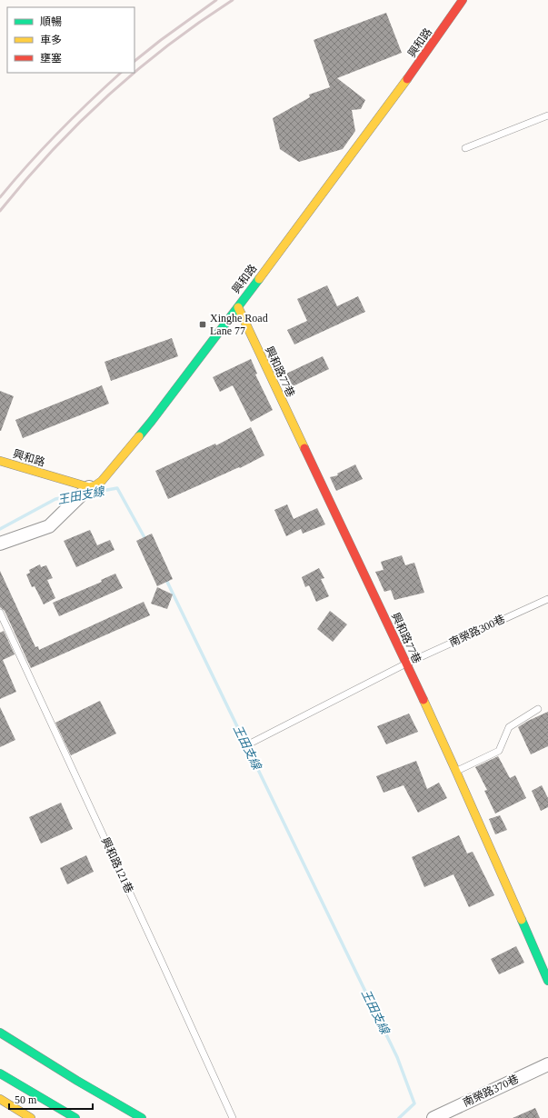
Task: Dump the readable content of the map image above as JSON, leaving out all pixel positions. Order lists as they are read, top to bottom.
{
  "streets": {
    "main road": ["興和路", "興和路77巷"],
    "street": ["南榮路370巷"],
    "lane": ["南榮路300巷", "興和路121巷"]
  },
  "crossings": [
    ["興和路", "興和路77巷"],
    ["興和路77巷", "南榮路300巷"]
  ],
  "water": ["王田支線"],
  "places": {
    "transit": ["Xinghe Road Lane 77"]
  },
  "legend": ["順暢", "車多", "壅塞"],
  "scale_bar": "50 m"
}
